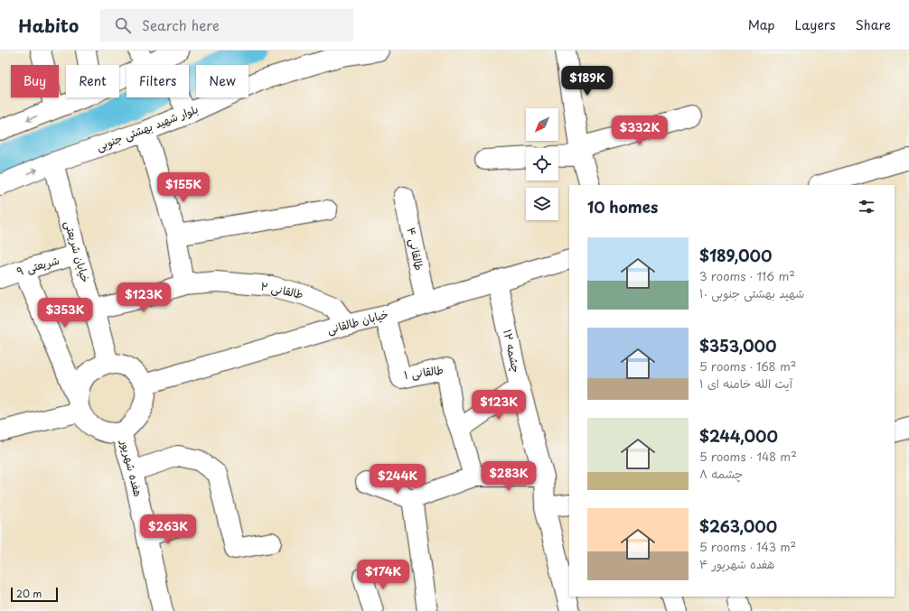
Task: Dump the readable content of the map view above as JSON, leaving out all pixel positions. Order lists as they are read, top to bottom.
{
  "streets": {
    "street": [
      "بلوار شهید بهشتی جنوبی",
      "طالقانی ۴",
      "خیابان شریعتی",
      "شریعتی ۹",
      "طالقانی ۲",
      "خیابان طالقانی",
      "چشمه ۱۲",
      "طالقانی ۱",
      "هفده شهریور"
    ]
  },
  "crossings": [
    ["بلوار شهید بهشتی جنوبی", "خیابان شریعتی"],
    ["طالقانی ۴", "خیابان طالقانی"],
    ["خیابان شریعتی", "شریعتی ۹"],
    ["خیابان شریعتی", "طالقانی ۲"],
    ["خیابان شریعتی", "خیابان طالقانی"],
    ["خیابان شریعتی", "هفده شهریور"],
    ["طالقانی ۲", "خیابان طالقانی"],
    ["خیابان طالقانی", "چشمه ۱۲"],
    ["خیابان طالقانی", "طالقانی ۱"],
    ["خیابان طالقانی", "هفده شهریور"]
  ],
  "scale_bar": "20 m",
  "north": "bottom left",
  "page": {
    "header": "Habito",
    "search": "Search here",
    "nav": ["Map", "Layers", "Share"],
    "chip": [
      "Buy",
      "Rent",
      "Filters",
      "New"
    ],
    "price": [
      "$189K",
      "$332K",
      "$155K",
      "$123K",
      "$353K",
      "$123K",
      "$283K",
      "$244K",
      "$263K",
      "$174K"
    ],
    "heading": "10 homes",
    "list": [
      {
        "name": "$189,000",
        "note": "3 rooms · 116 m² · شهید بهشتی جنوبی ۱۰"
      },
      {
        "name": "$353,000",
        "note": "5 rooms · 168 m² · آیت الله خامنه ای ۱"
      },
      {
        "name": "$244,000",
        "note": "5 rooms · 148 m² · چشمه ۸"
      },
      {
        "name": "$263,000",
        "note": "5 rooms · 143 m² · هفده شهریور ۴"
      }
    ],
    "scale": "20 m"
  }
}
